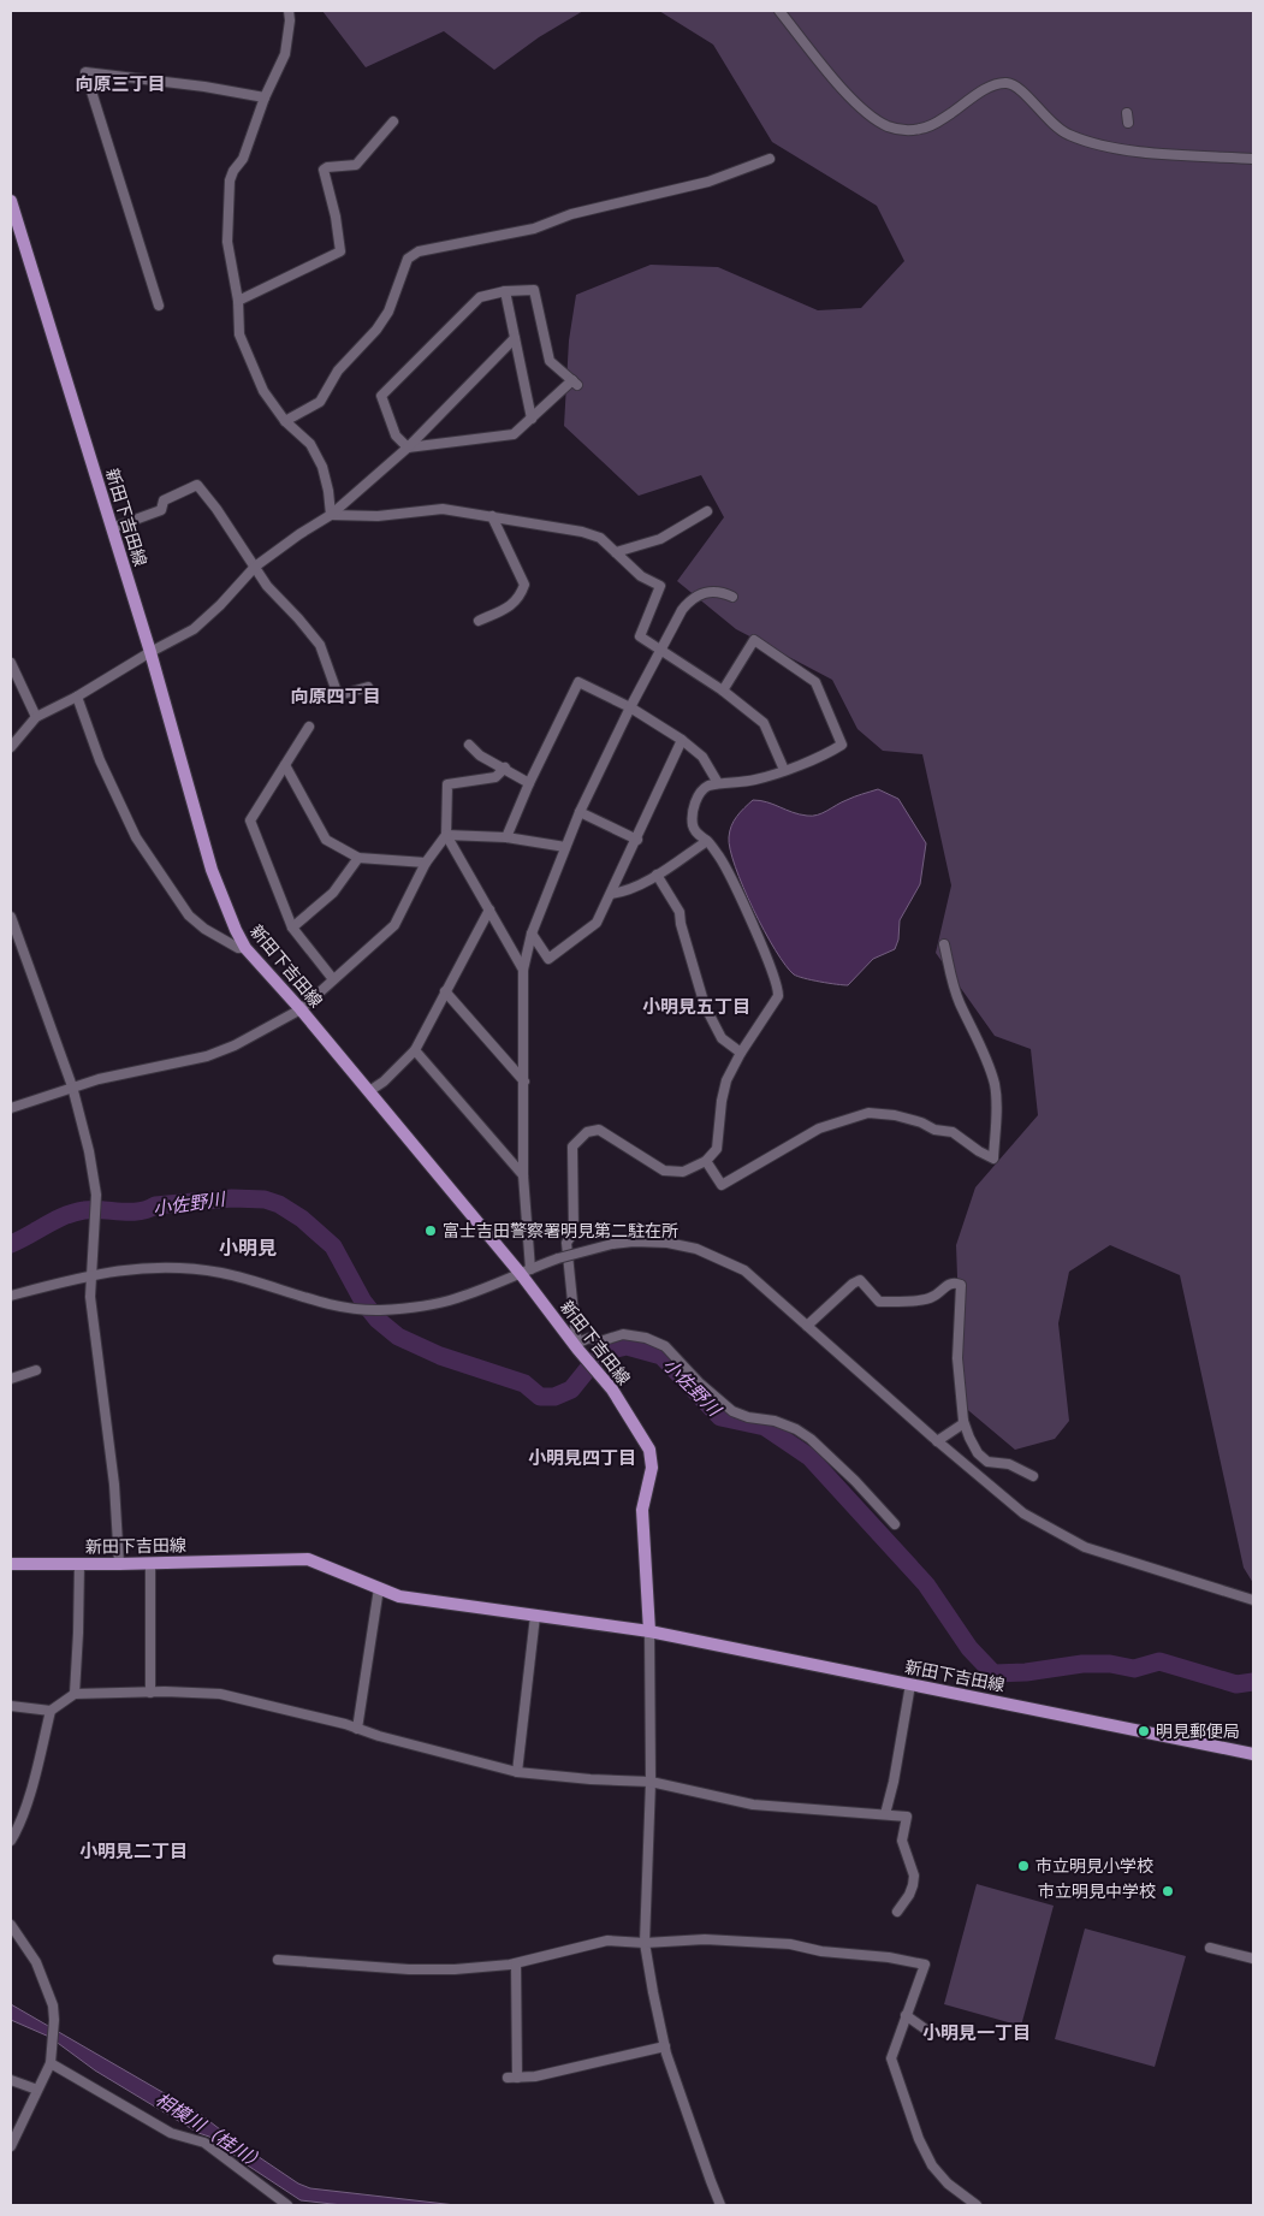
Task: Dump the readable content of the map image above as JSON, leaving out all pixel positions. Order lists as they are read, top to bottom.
{
  "streets": {
    "main road": ["新田下吉田線"]
  },
  "districts": [
    "向原三丁目",
    "向原四丁目",
    "小明見五丁目",
    "小明見",
    "小明見四丁目",
    "小明見二丁目",
    "小明見一丁目"
  ],
  "water": ["小佐野川", "相模川（桂川）"],
  "places": [
    "富士吉田警察署明見第二駐在所",
    "明見郵便局",
    "市立明見小学校",
    "市立明見中学校"
  ]
}
